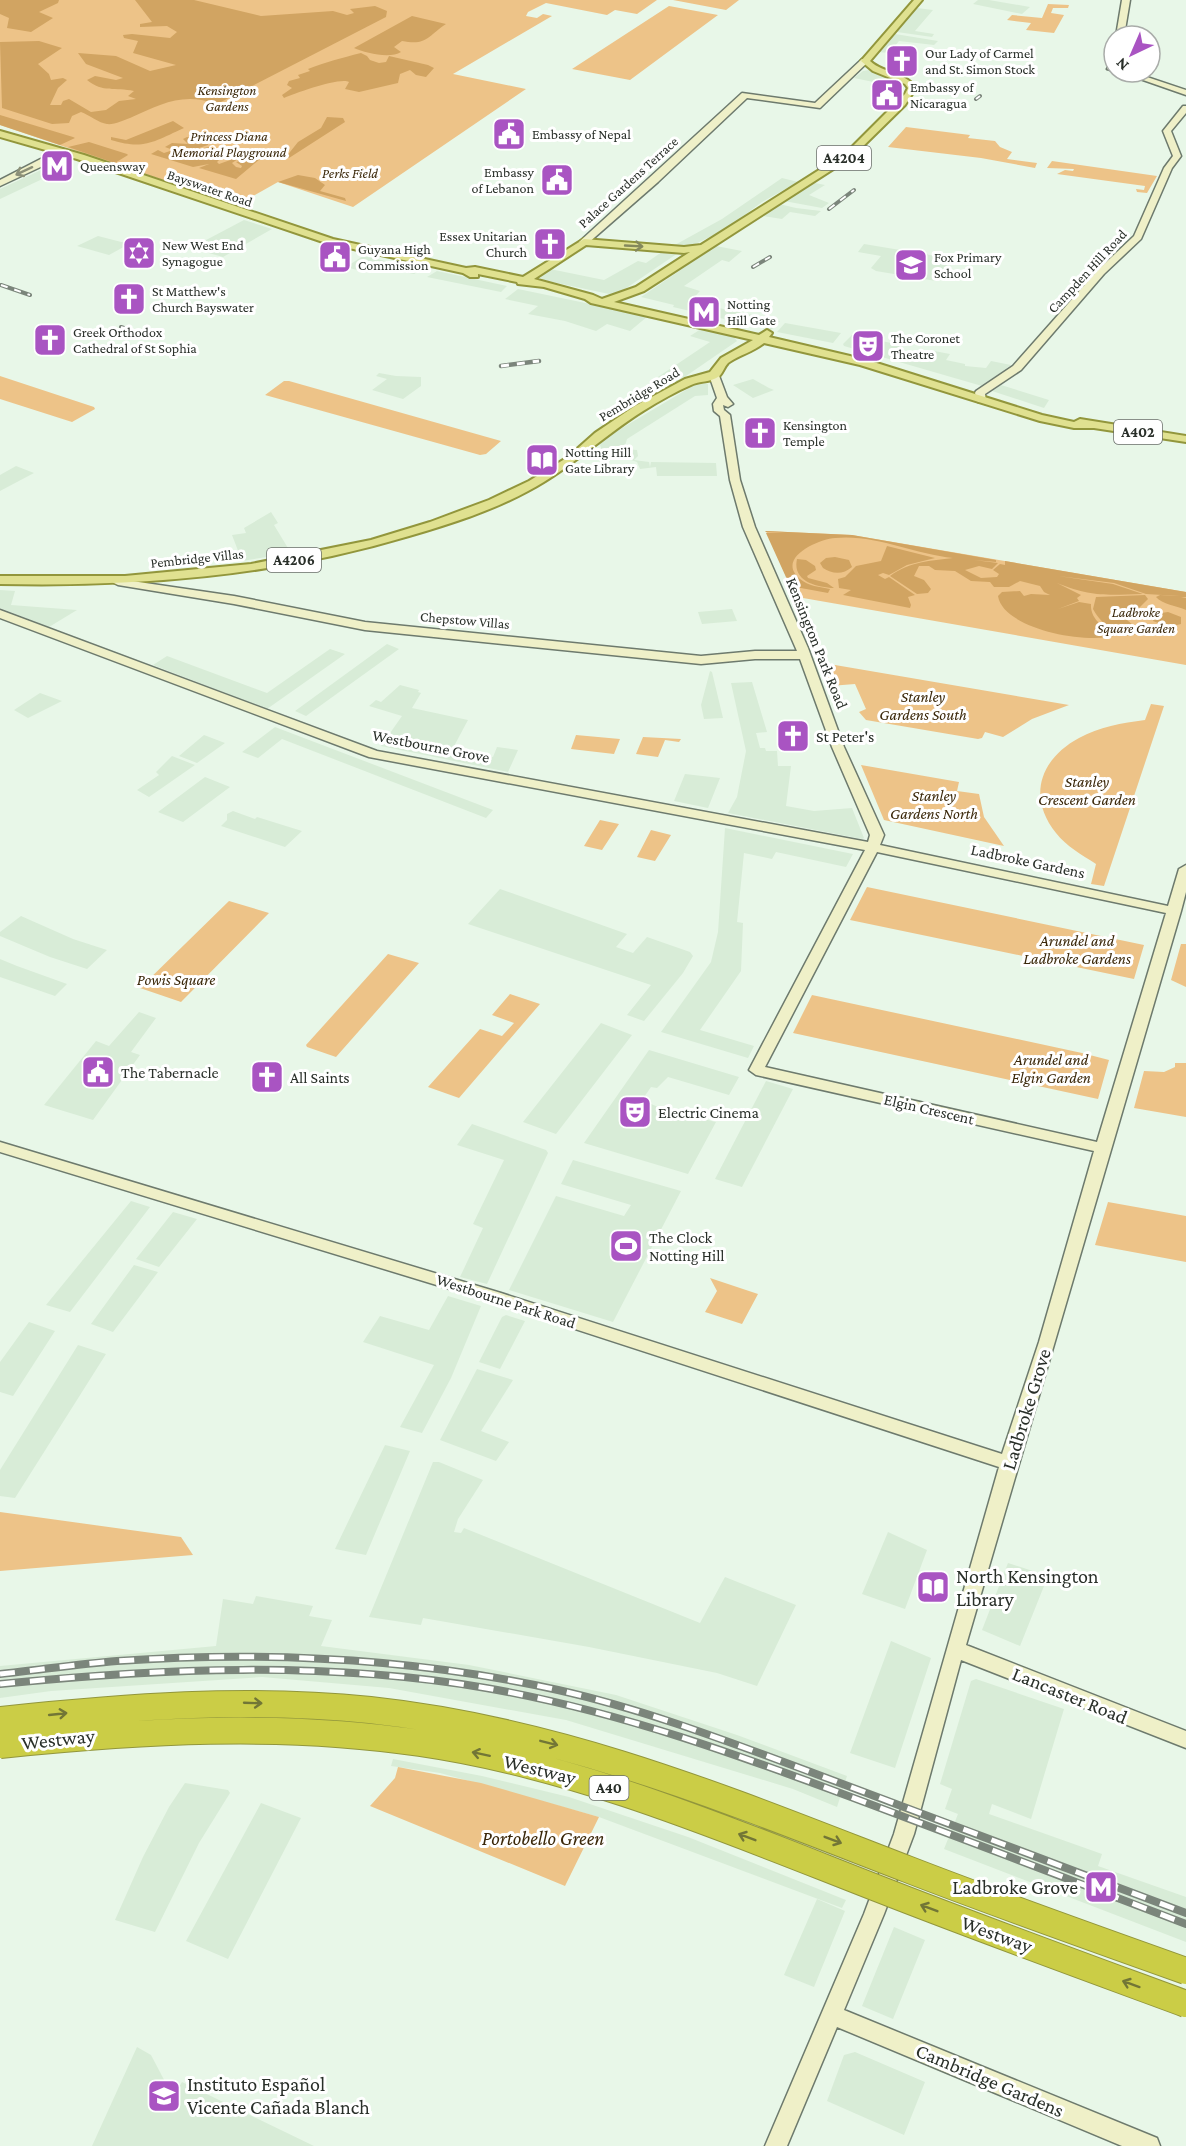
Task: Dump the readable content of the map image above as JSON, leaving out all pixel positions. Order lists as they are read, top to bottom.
{
  "streets": {
    "highway": ["Westway", "A40"],
    "main road": [
      "A4204",
      "Palace Gardens Terrace",
      "Bayswater Road",
      "Campden Hill Road",
      "Pembridge Road",
      "A402",
      "Pembridge Villas",
      "A4206",
      "Chepstow Villas",
      "Kensington Park Road",
      "Westbourne Grove",
      "Ladbroke Gardens",
      "Elgin Crescent",
      "Westbourne Park Road",
      "Ladbroke Grove",
      "Lancaster Road",
      "Cambridge Gardens"
    ]
  },
  "crossings": [
    ["A4204", "Palace Gardens Terrace"],
    ["A4204", "A402"],
    ["Palace Gardens Terrace", "Bayswater Road"],
    ["Palace Gardens Terrace", "A402"],
    ["Bayswater Road", "A402"],
    ["Campden Hill Road", "A402"],
    ["Pembridge Road", "A402"],
    ["Pembridge Road", "Pembridge Villas"],
    ["Pembridge Road", "Kensington Park Road"],
    ["Pembridge Villas", "Chepstow Villas"],
    ["Chepstow Villas", "Kensington Park Road"],
    ["Kensington Park Road", "Westbourne Grove"],
    ["Kensington Park Road", "Ladbroke Gardens"],
    ["Kensington Park Road", "Elgin Crescent"],
    ["Westbourne Grove", "Ladbroke Gardens"],
    ["Westbourne Grove", "Elgin Crescent"],
    ["Ladbroke Gardens", "Elgin Crescent"],
    ["Ladbroke Gardens", "Ladbroke Grove"],
    ["Elgin Crescent", "Ladbroke Grove"],
    ["Westbourne Park Road", "Ladbroke Grove"],
    ["Ladbroke Grove", "Lancaster Road"],
    ["Ladbroke Grove", "Cambridge Gardens"]
  ],
  "parks": [
    "Kensington Gardens",
    "Princess Diana Memorial Playground",
    "Perks Field",
    "Ladbroke Square Garden",
    "Stanley Gardens South",
    "Stanley Crescent Garden",
    "Stanley Gardens North",
    "Arundel and Ladbroke Gardens",
    "Powis Square",
    "Arundel and Elgin Garden",
    "Portobello Green"
  ],
  "places": {
    "church": [
      "Our Lady of Carmel and St. Simon Stock",
      "Essex Unitarian Church",
      "St Matthew's Church Bayswater",
      "Greek Orthodox Cathedral of St Sophia",
      "Kensington Temple",
      "St Peter's",
      "All Saints"
    ],
    "public building": [
      "Embassy of Nicaragua",
      "Embassy of Nepal",
      "Embassy of Lebanon",
      "Guyana High Commission",
      "The Tabernacle"
    ],
    "metro station": ["Queensway", "Notting Hill Gate", "Ladbroke Grove"],
    "synagogue": ["New West End Synagogue"],
    "school or university": ["Fox Primary School", "Instituto Español Vicente Cañada Blanch"],
    "theatre": ["The Coronet Theatre", "Electric Cinema"],
    "library": ["Notting Hill Gate Library", "North Kensington Library"],
    "sports": ["The Clock Notting Hill"]
  },
  "north": "bottom left"
}
